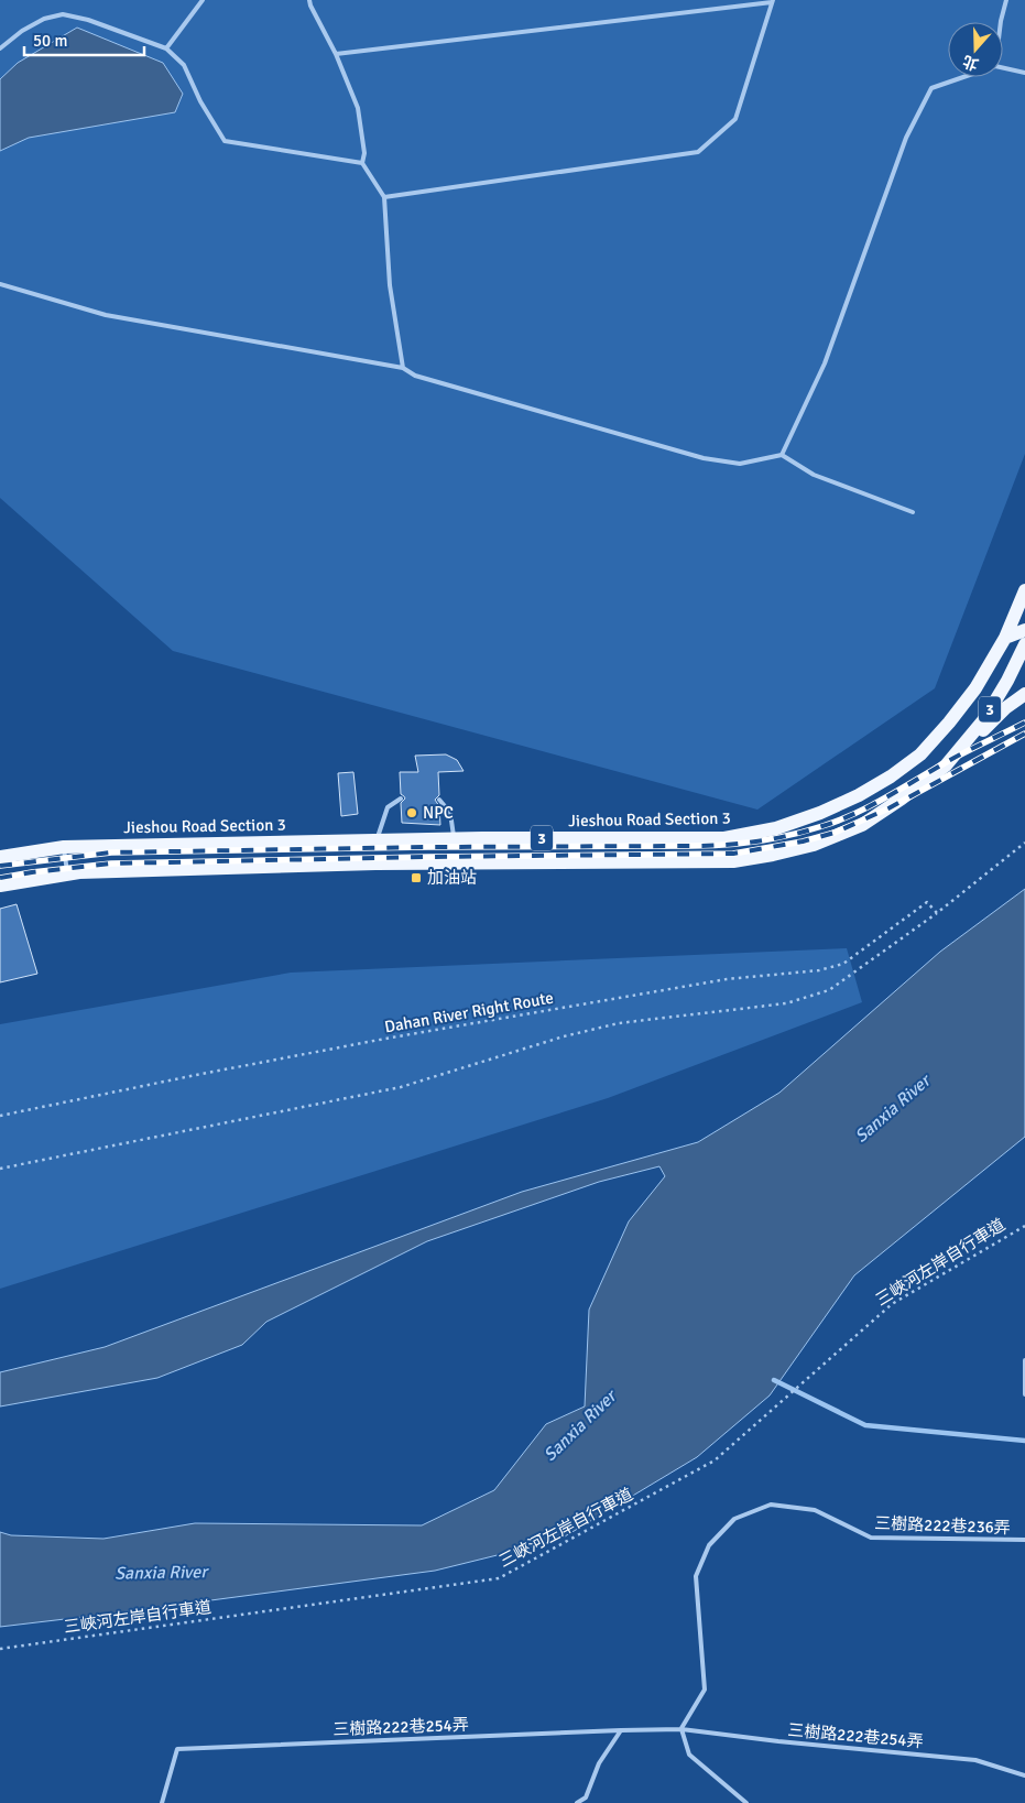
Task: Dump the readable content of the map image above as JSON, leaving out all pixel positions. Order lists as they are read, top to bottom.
{
  "streets": {
    "main road": ["3", "Jieshou Road Section 3"],
    "lane": ["三樹路222巷236弄", "三樹路222巷254弄"],
    "path": ["Dahan River Right Route", "三峽河左岸自行車道"]
  },
  "crossings": [
    ["三樹路222巷236弄", "三樹路222巷254弄"]
  ],
  "water": ["Sanxia River"],
  "places": {
    "other": ["NPC"],
    "transit": ["加油站"]
  },
  "scale_bar": "50 m",
  "north": "bottom"
}
